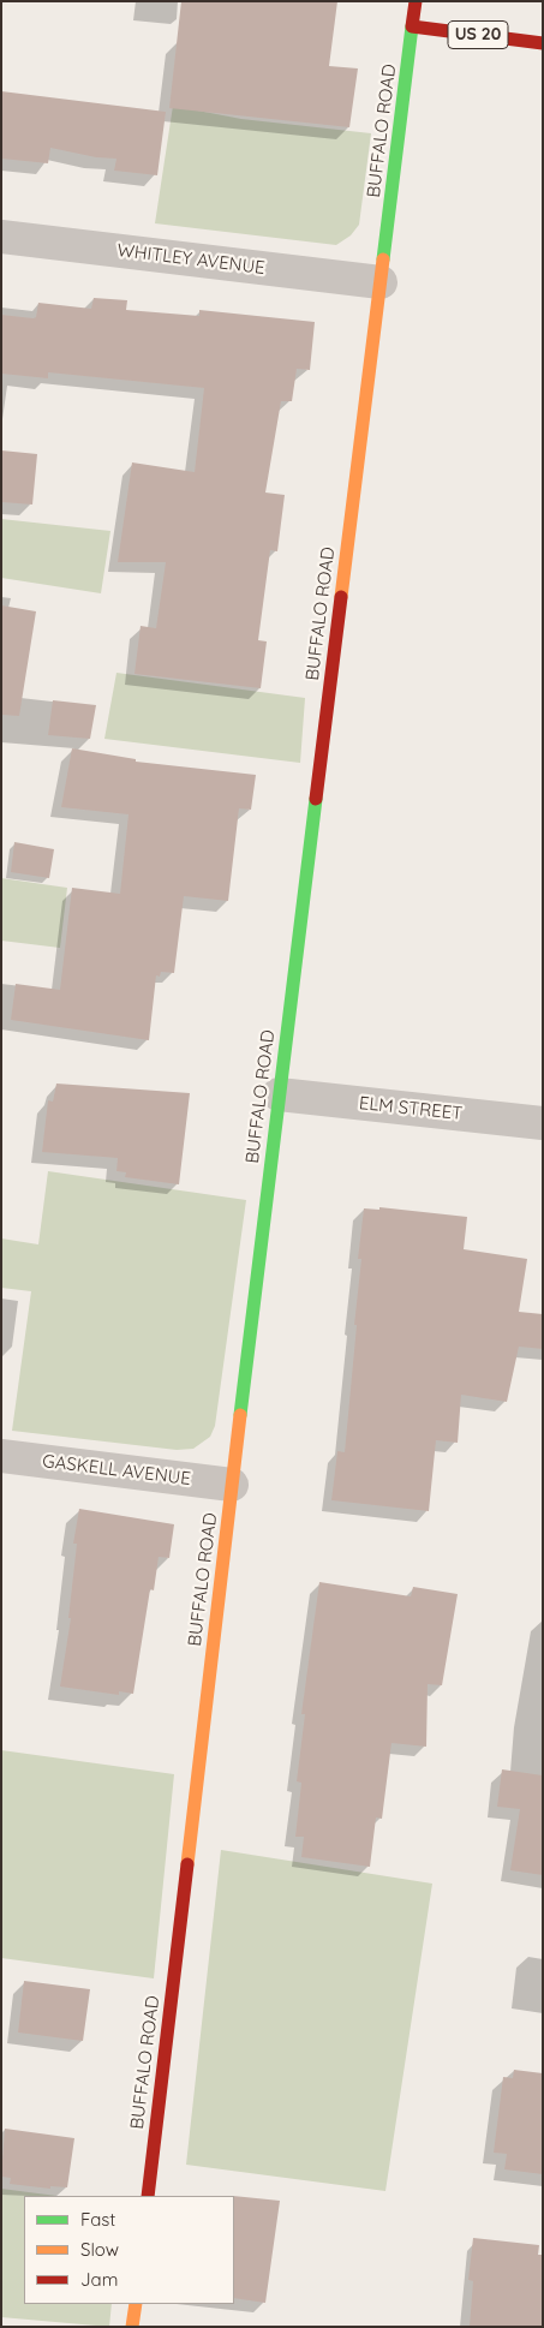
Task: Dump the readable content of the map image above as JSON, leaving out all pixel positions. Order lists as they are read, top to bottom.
{
  "streets": {
    "main road": ["US 20", "BUFFALO ROAD"],
    "street": ["WHITLEY AVENUE", "ELM STREET", "GASKELL AVENUE"]
  },
  "crossings": [
    ["US 20", "BUFFALO ROAD"],
    ["BUFFALO ROAD", "WHITLEY AVENUE"],
    ["BUFFALO ROAD", "ELM STREET"],
    ["BUFFALO ROAD", "GASKELL AVENUE"]
  ],
  "legend": ["Fast", "Slow", "Jam"]
}
